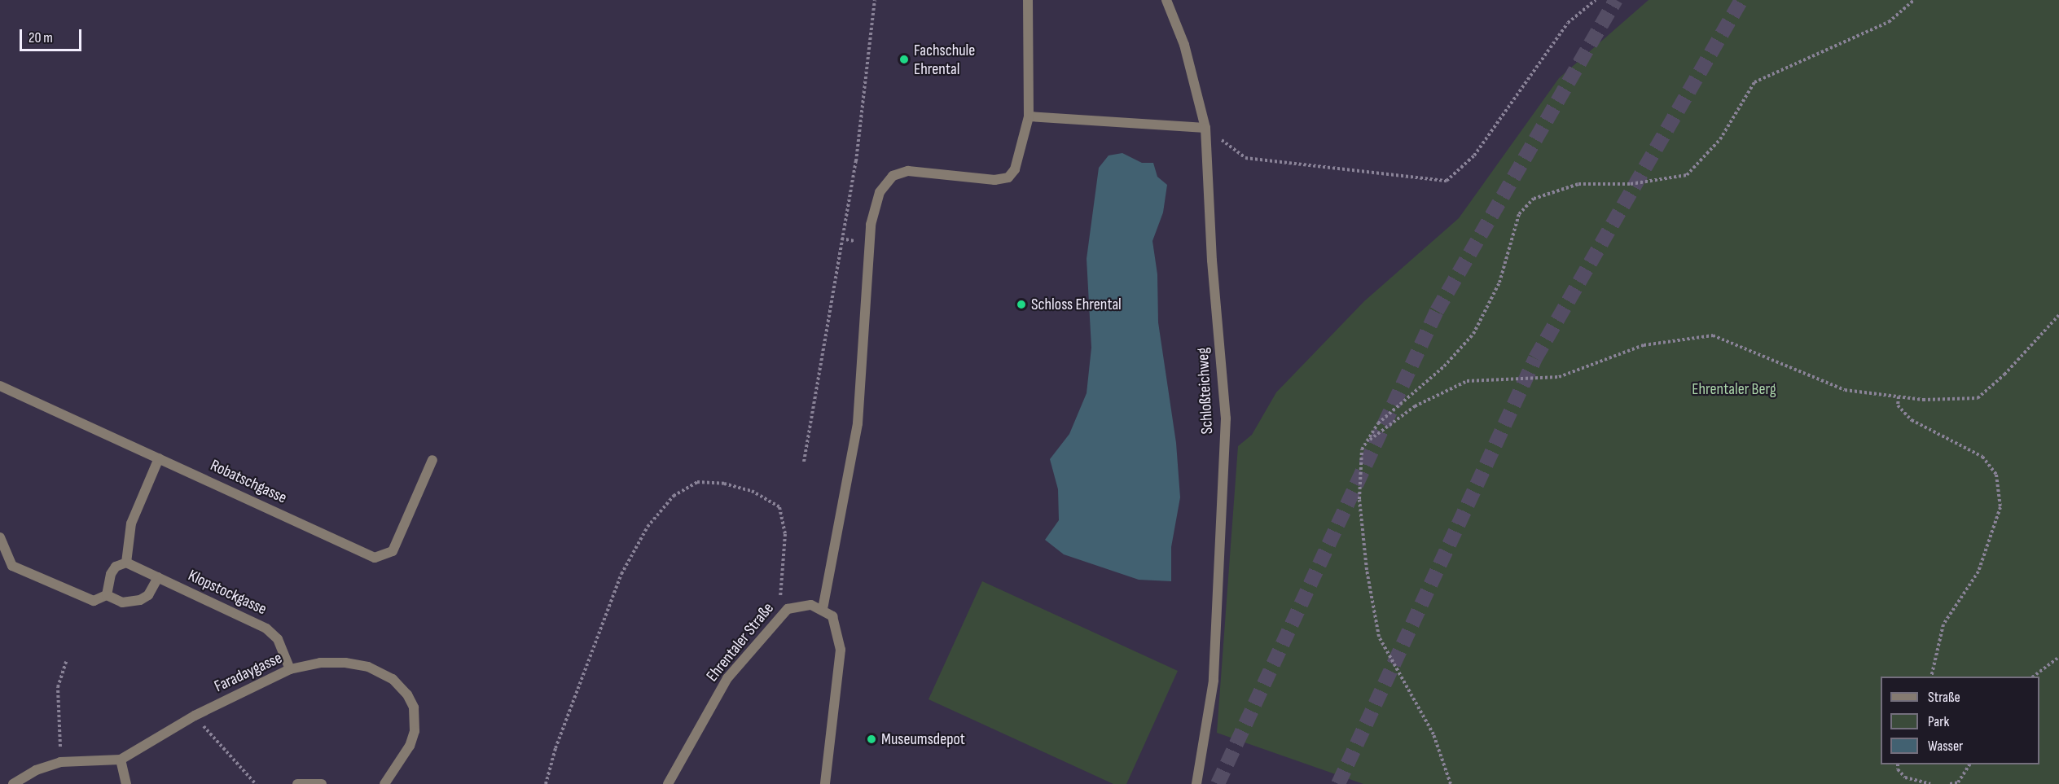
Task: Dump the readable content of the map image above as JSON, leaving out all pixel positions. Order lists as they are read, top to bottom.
{
  "streets": {
    "street": [
      "Schloßteichweg",
      "Robatschgasse",
      "Klopstockgasse",
      "Ehrentaler Straße",
      "Faradaygasse"
    ]
  },
  "crossings": [
    ["Klopstockgasse", "Faradaygasse"]
  ],
  "parks": ["Ehrentaler Berg"],
  "places": ["Fachschule Ehrental", "Schloss Ehrental", "Museumsdepot"],
  "legend": ["Straße", "Park", "Wasser"],
  "scale_bar": "20 m"
}
